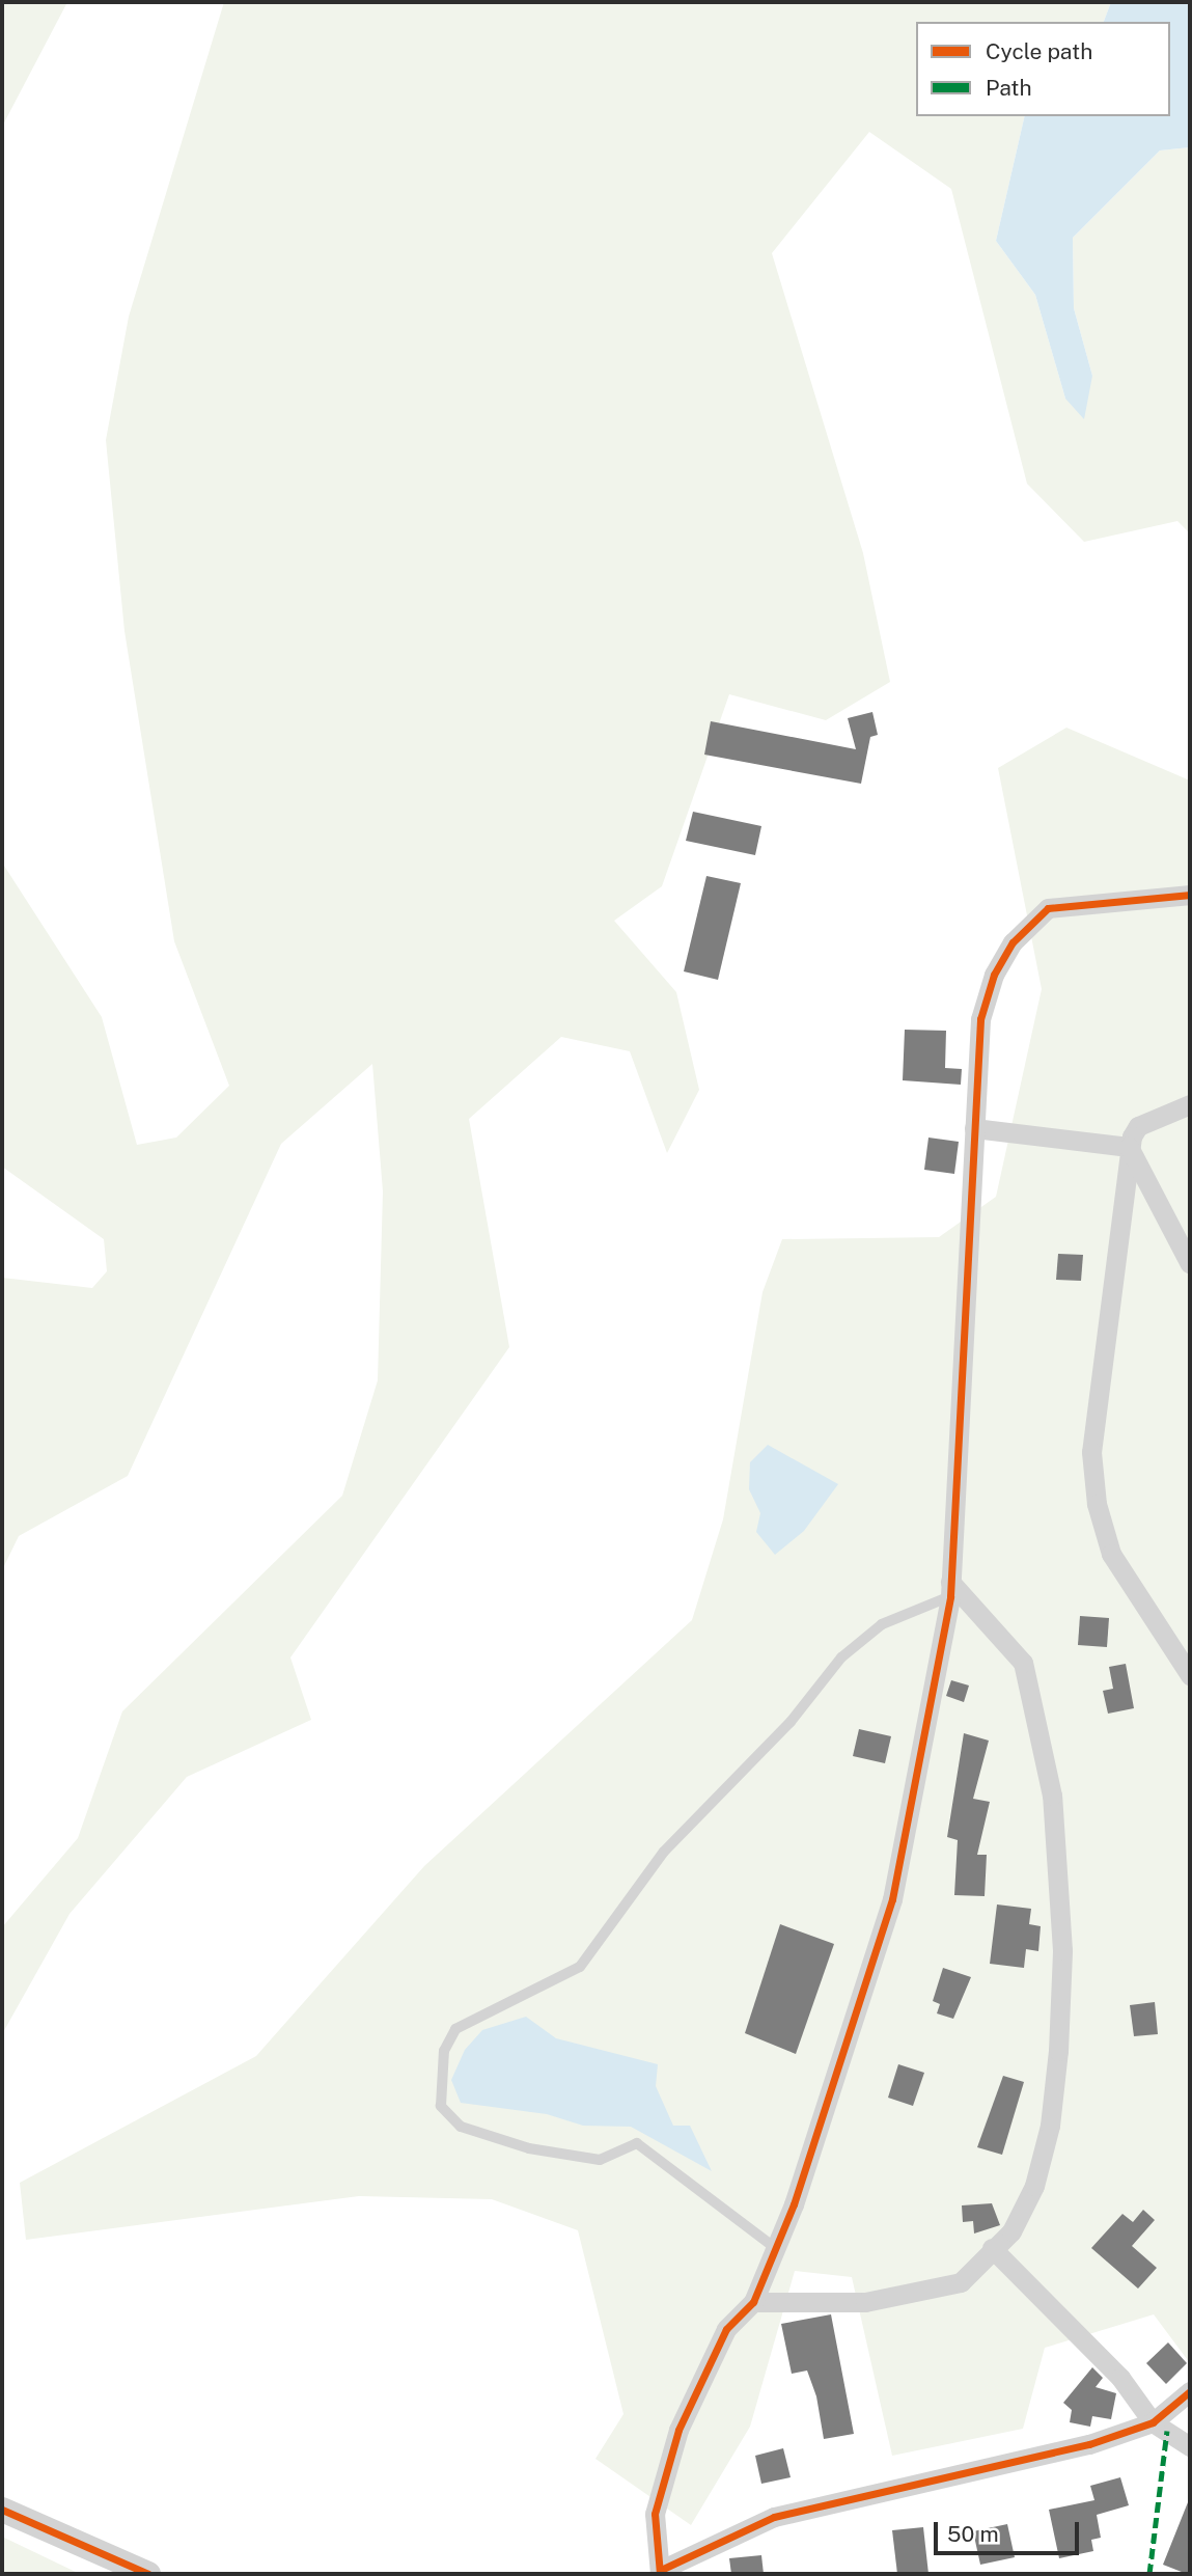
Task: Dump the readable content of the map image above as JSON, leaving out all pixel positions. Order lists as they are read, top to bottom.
{
  "legend": ["Cycle path", "Path"],
  "scale_bar": "50 m"
}
